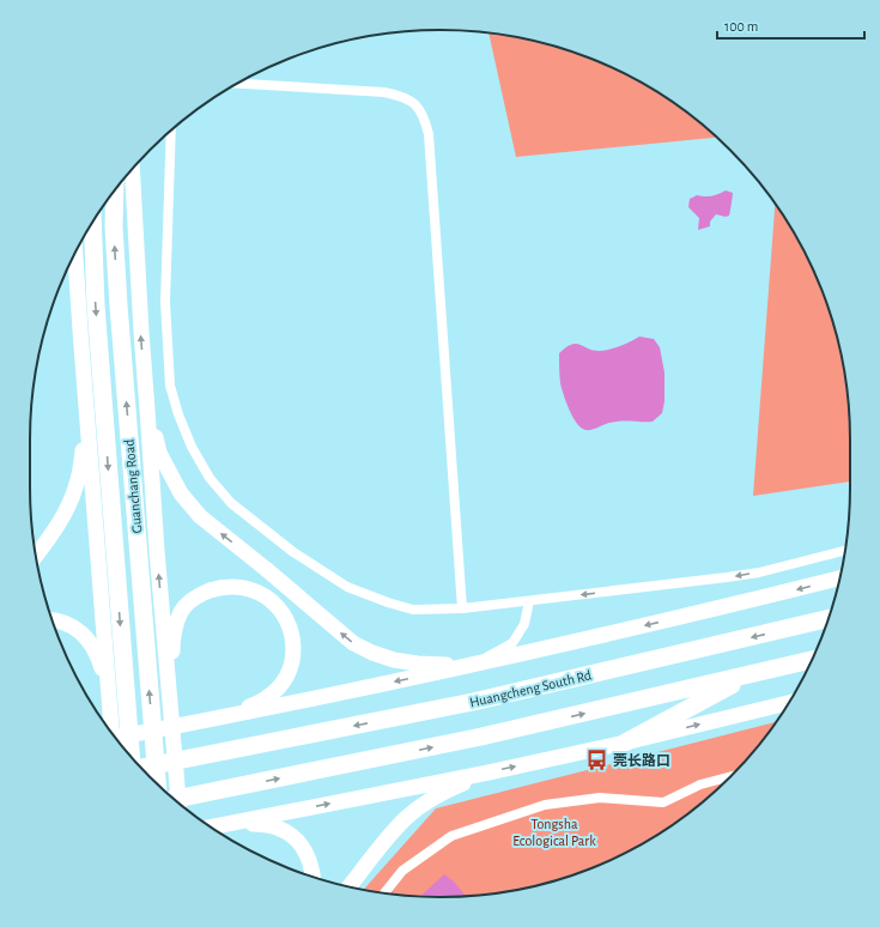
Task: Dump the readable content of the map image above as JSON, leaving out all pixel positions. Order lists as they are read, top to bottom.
{
  "streets": {
    "highway": ["Guanchang Road", "Huangcheng South Rd"]
  },
  "parks": ["Tongsha Ecological Park"],
  "places": {
    "bus stop": ["莞长路口"]
  },
  "scale_bar": "100 m"
}
